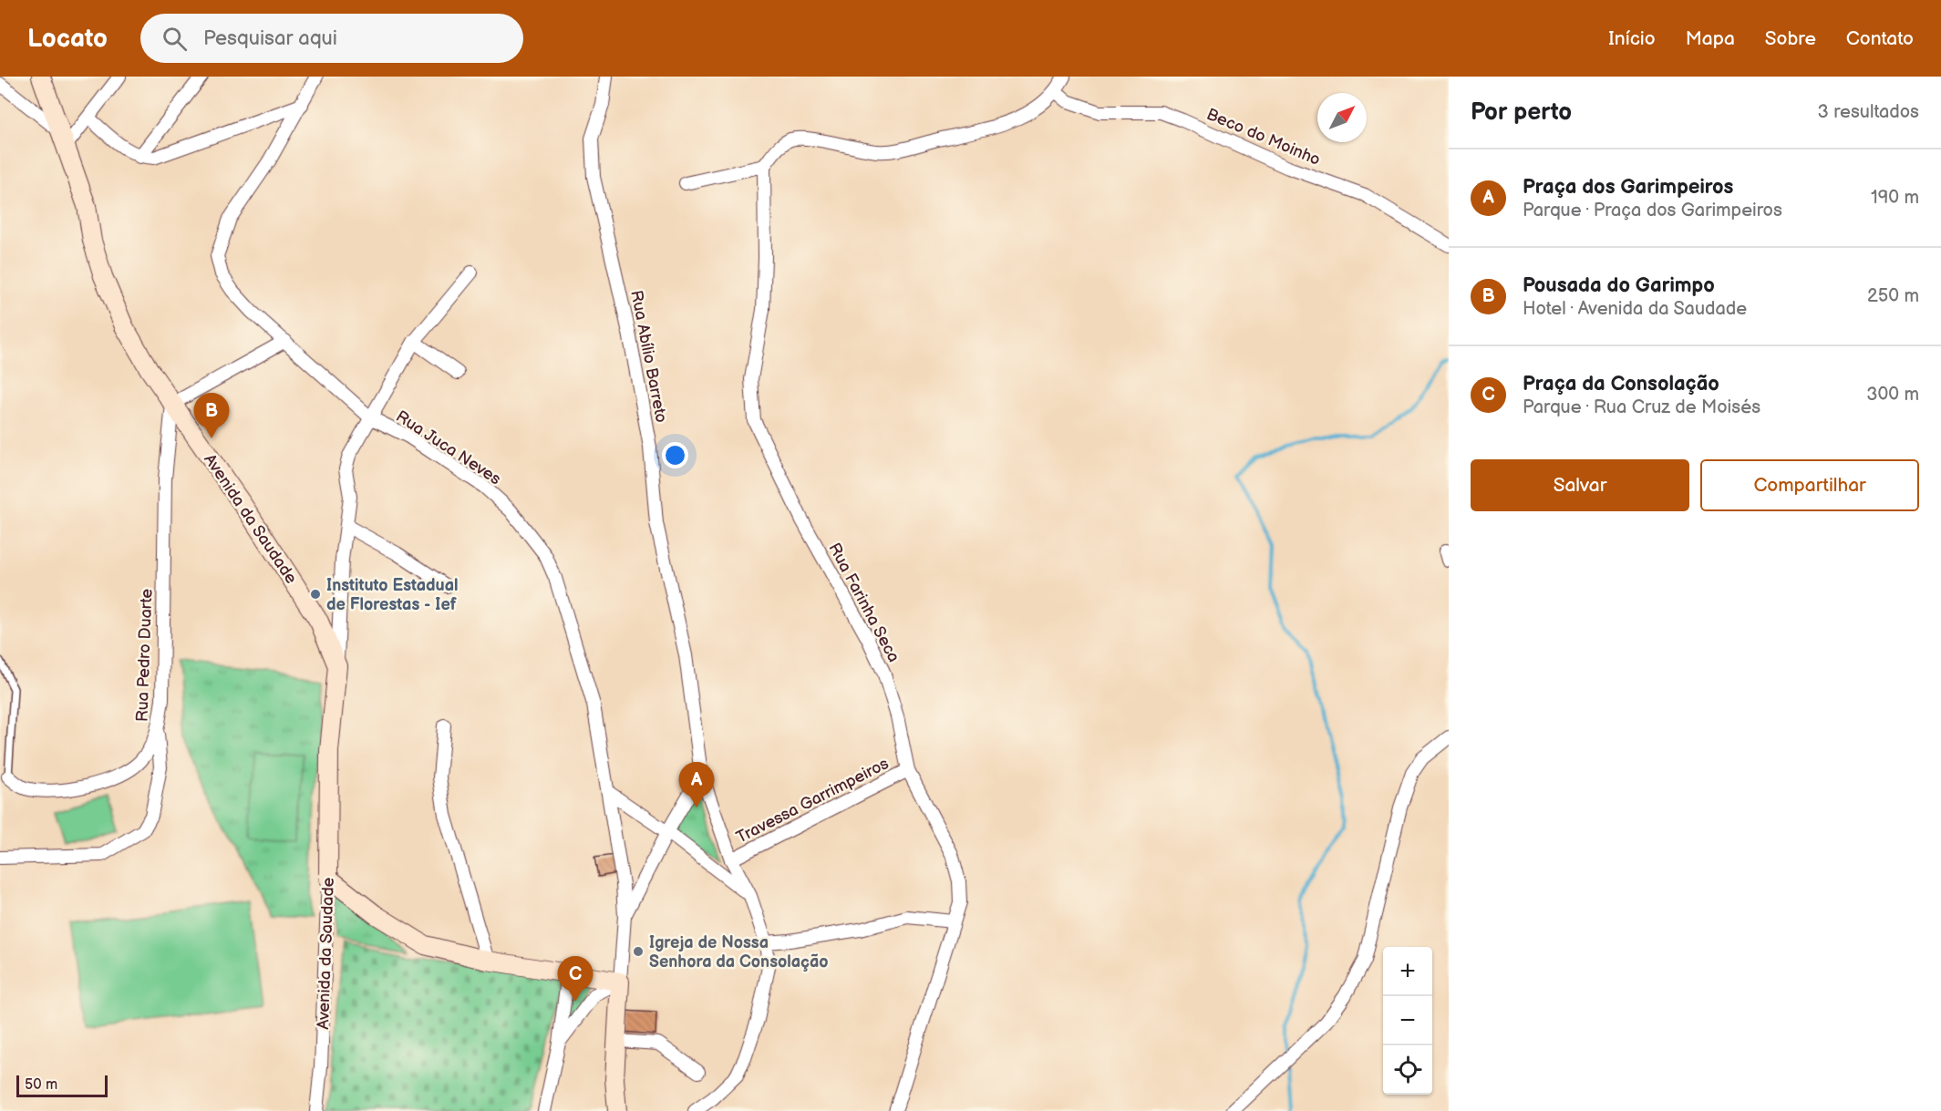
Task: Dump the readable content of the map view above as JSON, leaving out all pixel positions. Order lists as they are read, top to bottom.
{
  "streets": {
    "street": [
      "Beco do Moinho",
      "Rua Abílio Barreto",
      "Rua Juca Neves",
      "Avenida da Saudade",
      "Rua Farinha Seca",
      "Rua Pedro Duarte",
      "Travessa Garrimpeiros"
    ]
  },
  "crossings": [
    ["Rua Abílio Barreto", "Travessa Garrimpeiros"],
    ["Avenida da Saudade", "Rua Pedro Duarte"],
    ["Rua Farinha Seca", "Travessa Garrimpeiros"]
  ],
  "places": ["Instituto Estadual de Florestas - Ief", "Igreja de Nossa Senhora da Consolação"],
  "scale_bar": "50 m",
  "north": "top right",
  "page": {
    "header": "Locato",
    "search": "Pesquisar aqui",
    "nav": [
      "Início",
      "Mapa",
      "Sobre",
      "Contato"
    ],
    "heading": ["Por perto", "3 resultados"],
    "list": [
      {
        "mark": "A",
        "name": "Praça dos Garimpeiros",
        "note": "Parque · Praça dos Garimpeiros",
        "value": "190 m"
      },
      {
        "mark": "B",
        "name": "Pousada do Garimpo",
        "note": "Hotel · Avenida da Saudade",
        "value": "250 m"
      },
      {
        "mark": "C",
        "name": "Praça da Consolação",
        "note": "Parque · Rua Cruz de Moisés",
        "value": "300 m"
      }
    ],
    "pins": ["B", "A", "C"],
    "buttons": ["Salvar", "Compartilhar"],
    "map_buttons": ["+", "−"],
    "scale": "50 m"
  }
}
